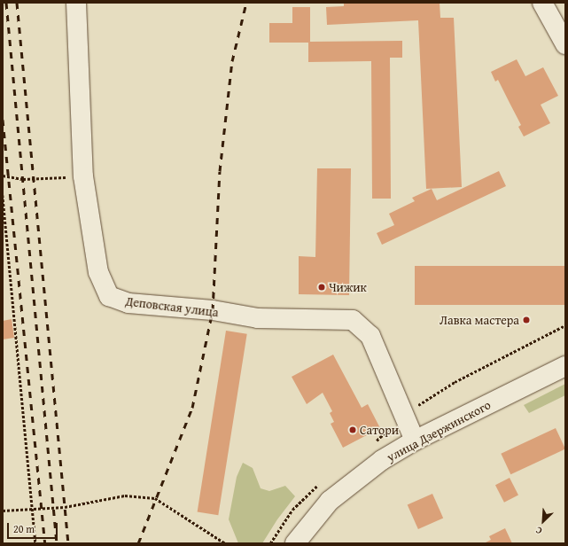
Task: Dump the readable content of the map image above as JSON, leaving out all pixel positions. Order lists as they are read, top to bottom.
{
  "streets": {
    "street": ["Деповская улица", "улица Дзержинского"]
  },
  "crossings": [
    ["Деповская улица", "улица Дзержинского"]
  ],
  "places": ["Чижик", "Лавка мастера", "Сатори"],
  "scale_bar": "20 m",
  "north": "bottom left"
}
